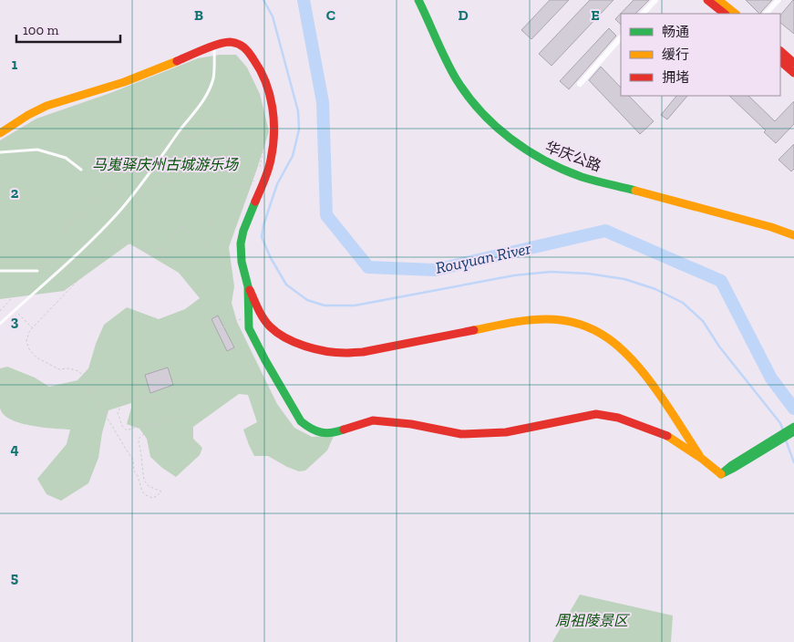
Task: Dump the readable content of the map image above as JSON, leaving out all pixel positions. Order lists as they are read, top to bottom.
{
  "streets": {
    "main road": ["华庆公路"]
  },
  "water": ["Rouyuan River"],
  "parks": ["马嵬驿庆州古城游乐场", "周祖陵景区"],
  "legend": ["畅通", "缓行", "拥堵"],
  "scale_bar": "100 m",
  "grid": {
    "columns": [
      "B",
      "C",
      "D",
      "E"
    ],
    "rows": [
      "1",
      "2",
      "3",
      "4",
      "5"
    ]
  }
}
